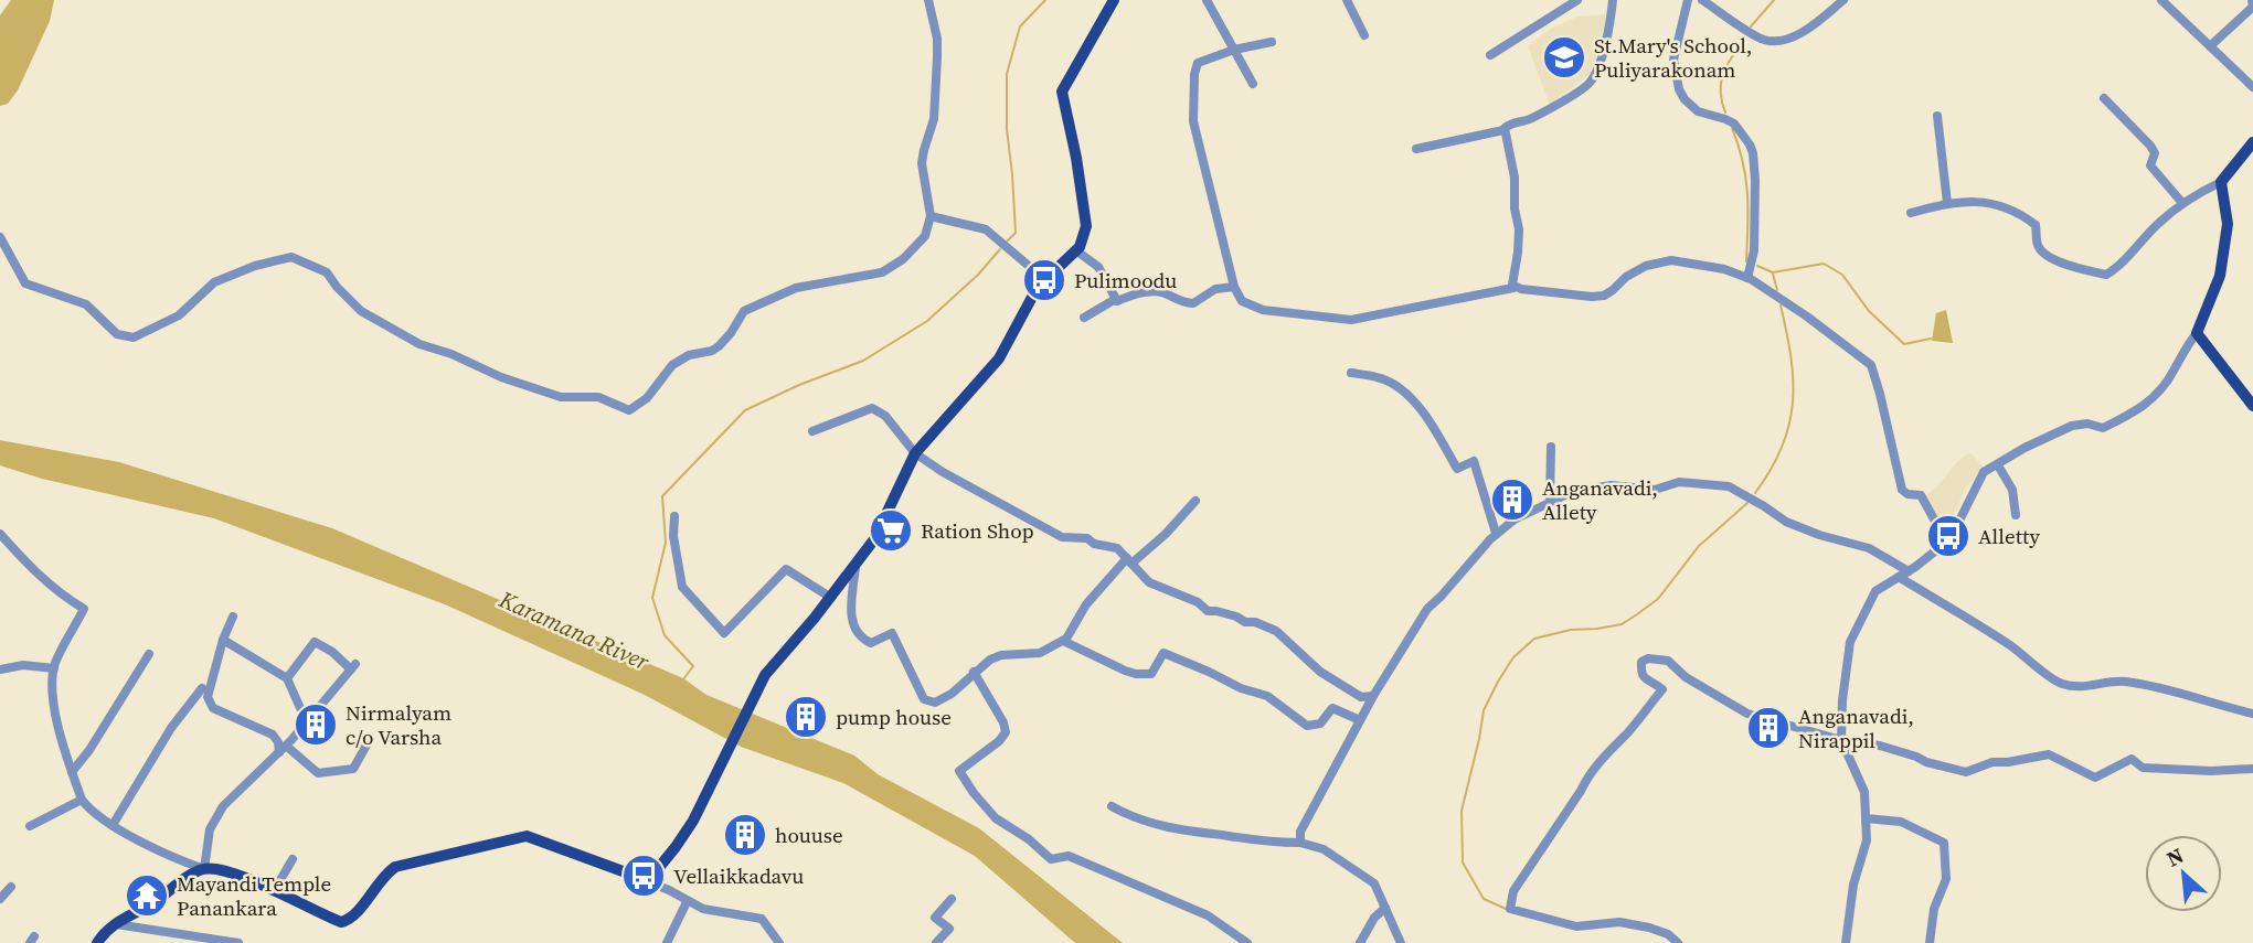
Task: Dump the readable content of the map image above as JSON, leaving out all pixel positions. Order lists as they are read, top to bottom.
{
  "water": ["Karamana River"],
  "places": {
    "school or university": ["St.Mary's School, Puliyarakonam"],
    "bus stop": ["Pulimoodu", "Alletty", "Vellaikkadavu"],
    "building": [
      "Anganavadi, Allety",
      "pump house",
      "Nirmalyam c/o Varsha",
      "Anganavadi, Nirappil",
      "houuse"
    ],
    "supermarket": ["Ration Shop"],
    "temple": ["Mayandi Temple Panankara"]
  },
  "north": "top left"
}
